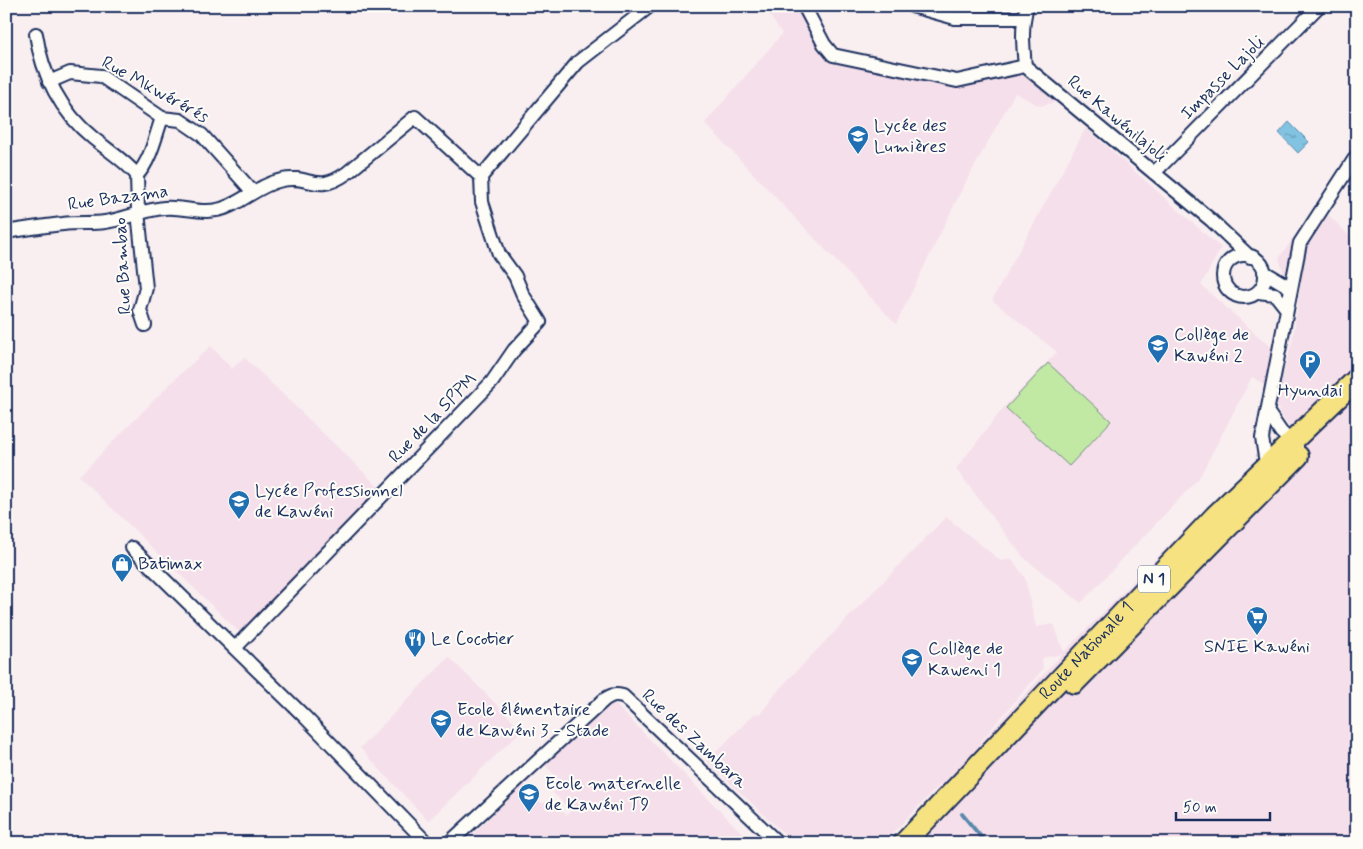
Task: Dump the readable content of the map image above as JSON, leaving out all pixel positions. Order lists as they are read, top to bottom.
{
  "streets": {
    "main road": ["N 1", "Route Nationale 1"],
    "street": [
      "Impasse Lajoli",
      "Rue Mkwérérés",
      "Rue Kawénilajoli",
      "Rue Bazama",
      "Rue Bambao",
      "Rue de la SPPM",
      "Rue des Zambara"
    ]
  },
  "crossings": [
    ["Impasse Lajoli", "Rue Kawénilajoli"],
    ["Rue Mkwérérés", "Rue Bazama"],
    ["Rue Bazama", "Rue Bambao"],
    ["Rue Bazama", "Rue de la SPPM"]
  ],
  "places": {
    "school or university": [
      "Lycée des Lumières",
      "Collège de Kawéni 2",
      "Lycée Professionnel de Kawéni",
      "Collège de Kaweni 1",
      "Ecole élémentaire de Kawéni 3 - Stade",
      "Ecole maternelle de Kawéni T9"
    ],
    "parking": ["Hyundai"],
    "shop": ["Batimax"],
    "supermarket": ["SNIE Kawéni"],
    "restaurant": ["Le Cocotier"]
  },
  "scale_bar": "50 m"
}
